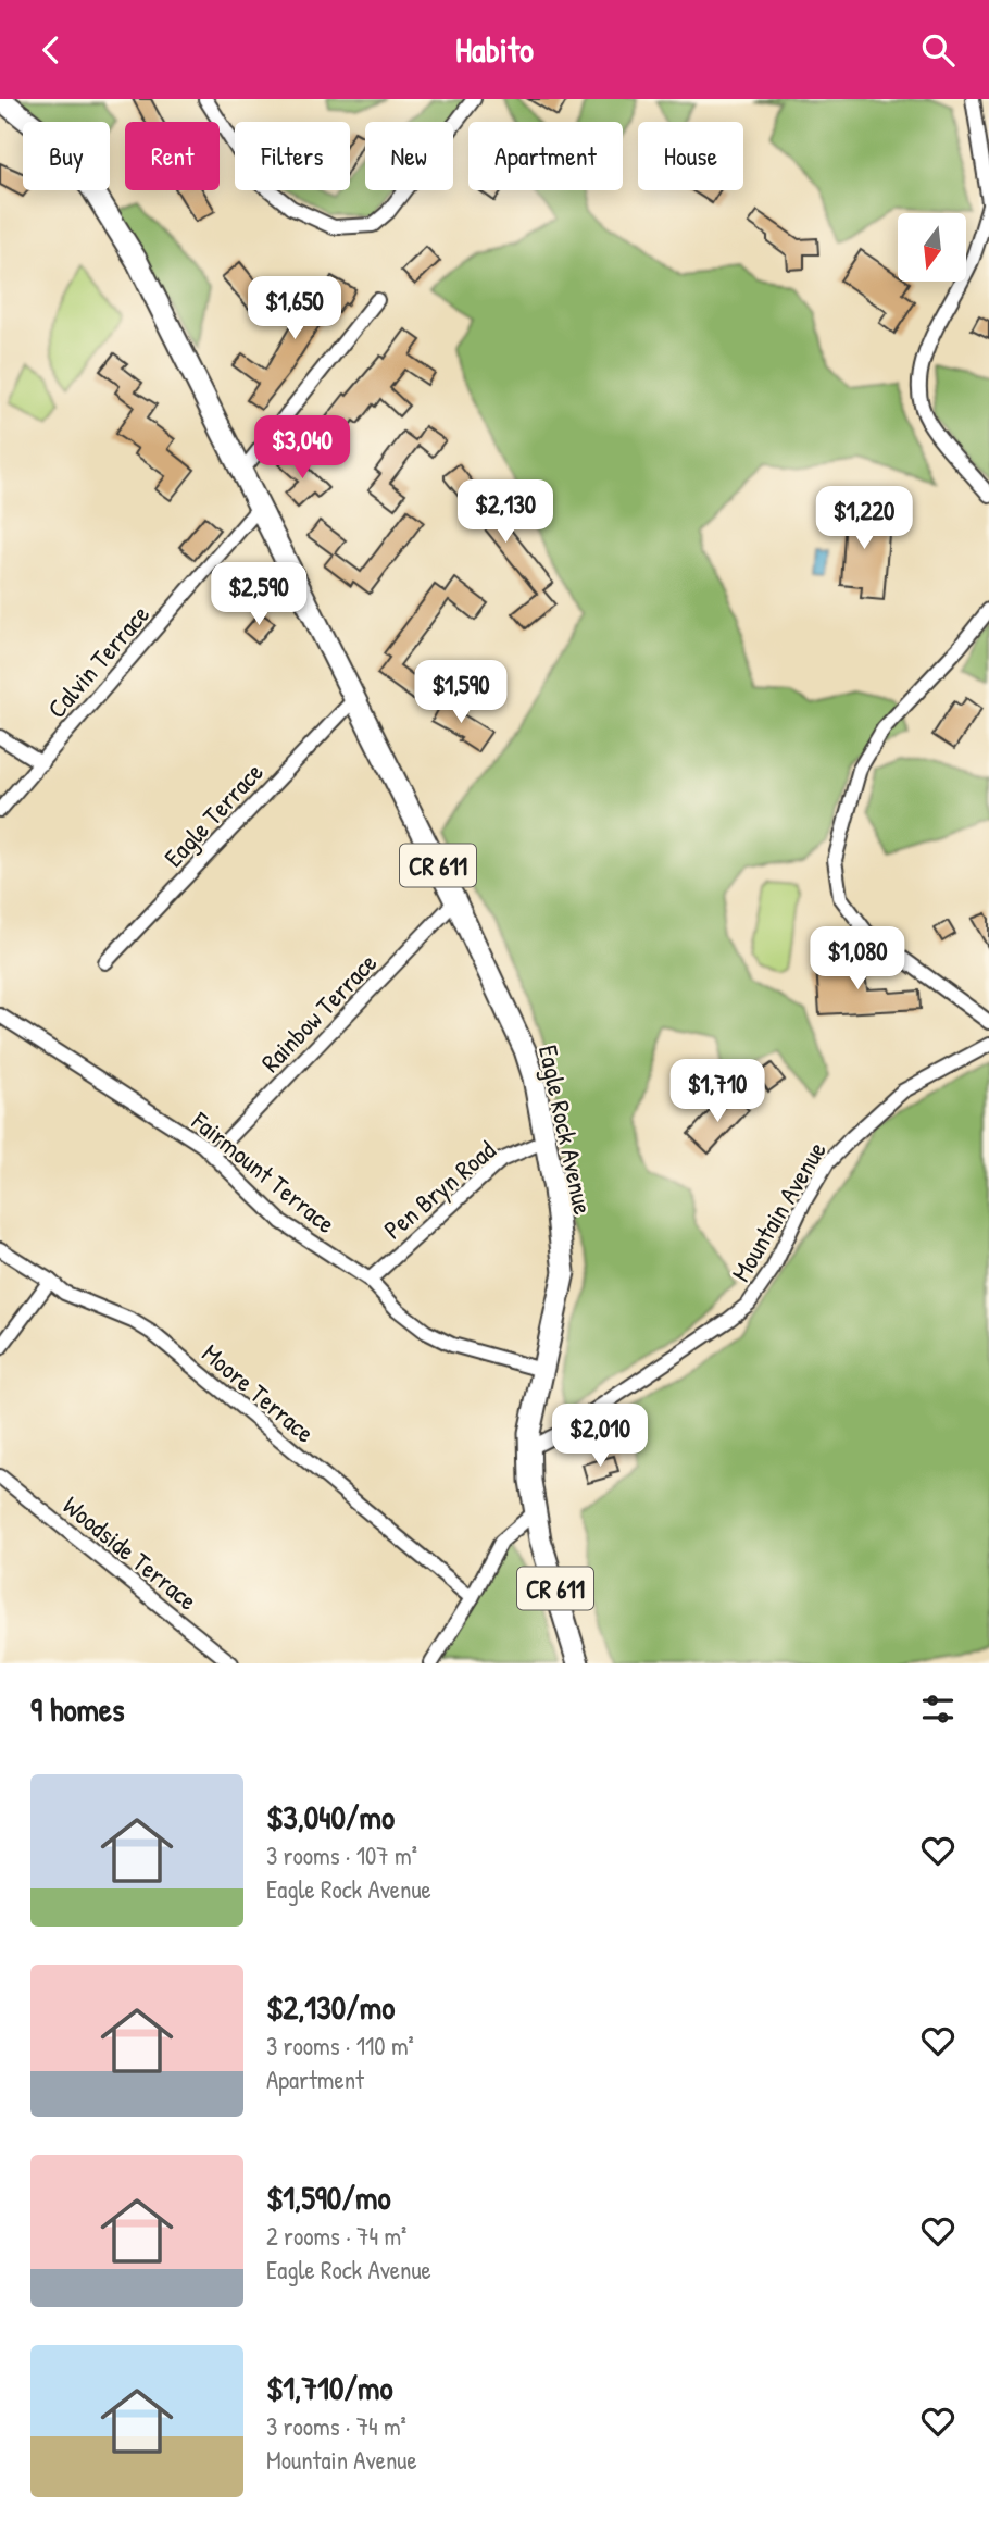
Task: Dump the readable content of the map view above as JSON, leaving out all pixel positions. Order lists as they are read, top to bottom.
{
  "streets": {
    "main road": ["CR 611", "Eagle Rock Avenue"],
    "street": [
      "Calvin Terrace",
      "Eagle Terrace",
      "Rainbow Terrace",
      "Fairmount Terrace",
      "Pen Bryn Road",
      "Mountain Avenue",
      "Moore Terrace",
      "Woodside Terrace"
    ]
  },
  "crossings": [
    ["Calvin Terrace", "Eagle Rock Avenue"],
    ["Eagle Terrace", "Eagle Rock Avenue"],
    ["Rainbow Terrace", "Eagle Rock Avenue"],
    ["Rainbow Terrace", "Fairmount Terrace"],
    ["Eagle Rock Avenue", "Fairmount Terrace"],
    ["Eagle Rock Avenue", "Pen Bryn Road"],
    ["Eagle Rock Avenue", "Mountain Avenue"],
    ["Fairmount Terrace", "Pen Bryn Road"]
  ],
  "north": "bottom",
  "page": {
    "header": "Habito",
    "chip": [
      "Buy",
      "Rent",
      "Filters",
      "New",
      "Apartment",
      "House"
    ],
    "price": [
      "$1,650",
      "$3,040",
      "$2,130",
      "$1,220",
      "$2,590",
      "$1,590",
      "$1,080",
      "$1,710",
      "$2,010"
    ],
    "heading": "9 homes",
    "list": [
      {
        "name": "$3,040/mo",
        "note": "3 rooms · 107 m² · Eagle Rock Avenue"
      },
      {
        "name": "$2,130/mo",
        "note": "3 rooms · 110 m² · Apartment"
      },
      {
        "name": "$1,590/mo",
        "note": "2 rooms · 74 m² · Eagle Rock Avenue"
      },
      {
        "name": "$1,710/mo",
        "note": "3 rooms · 74 m² · Mountain Avenue"
      }
    ]
  }
}
